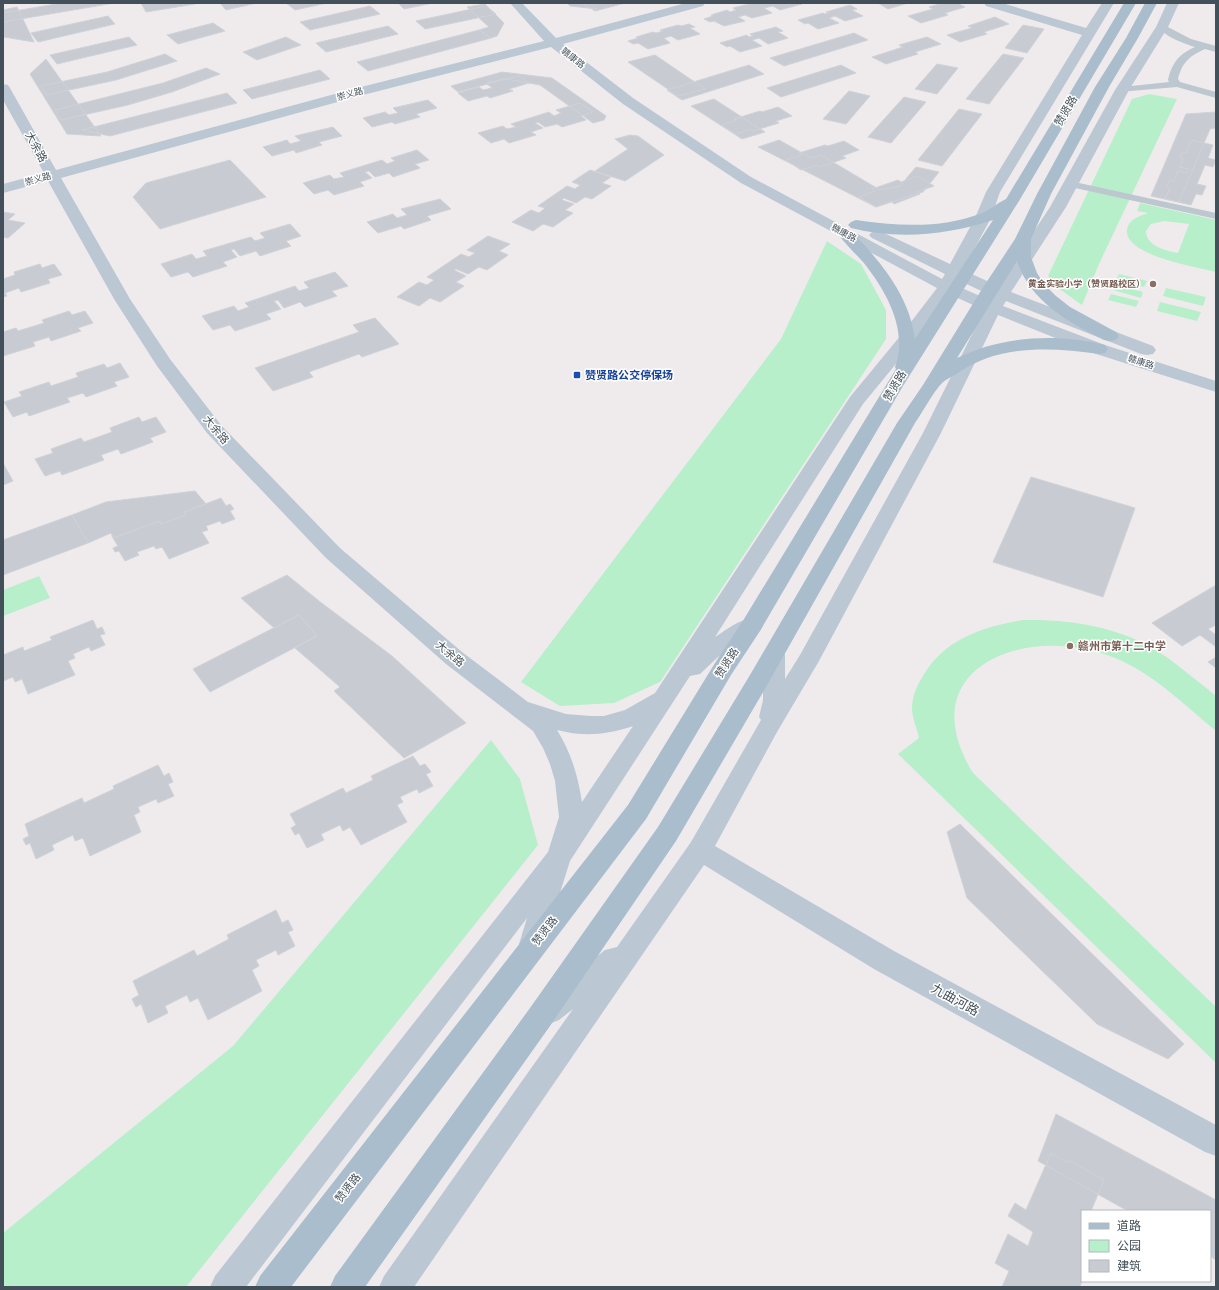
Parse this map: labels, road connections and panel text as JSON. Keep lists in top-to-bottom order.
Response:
{
  "streets": {
    "main road": ["赞贤路"],
    "street": [
      "赣康路",
      "崇义路",
      "大余路",
      "九曲河路"
    ]
  },
  "crossings": [
    ["赣康路", "崇义路"],
    ["赣康路", "赞贤路"],
    ["崇义路", "大余路"]
  ],
  "places": {
    "other": ["黄金实验小学（赞贤路校区）", "赣州市第十二中学"],
    "transit": ["赞贤路公交停保场"]
  },
  "legend": ["道路", "公园", "建筑"]
}
